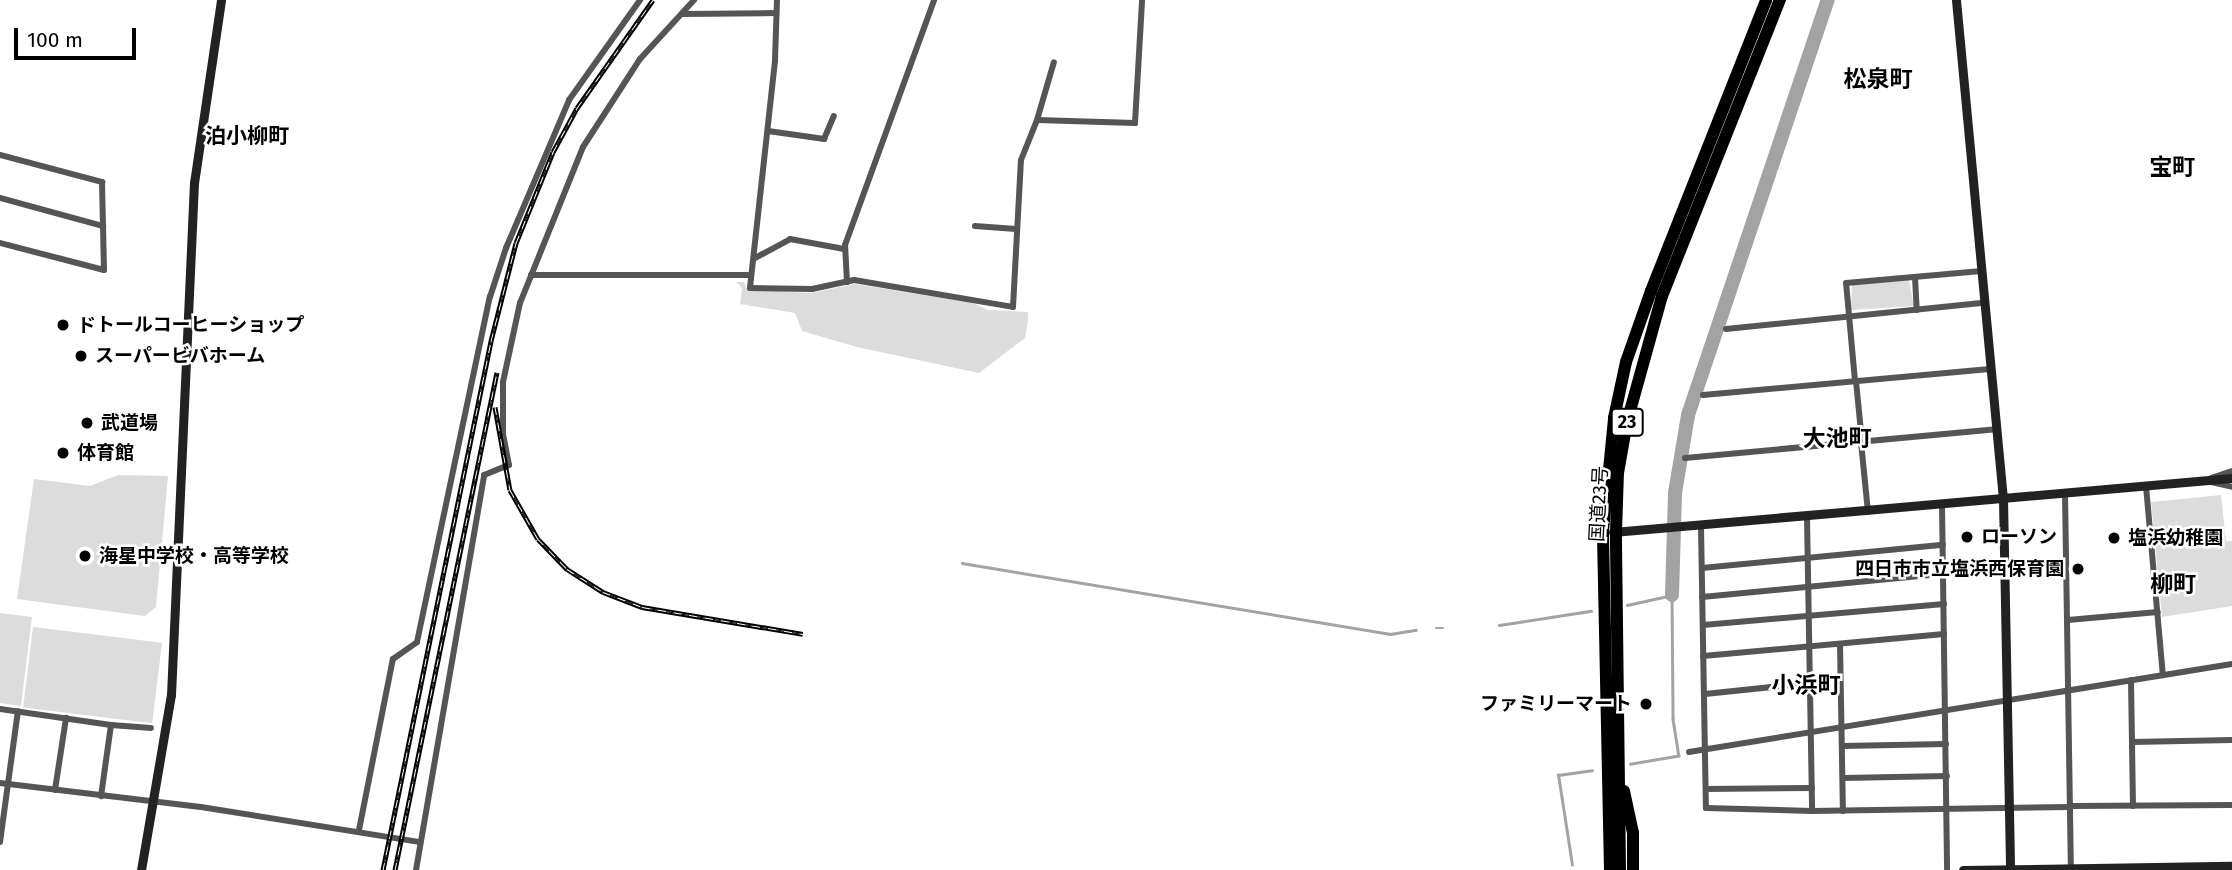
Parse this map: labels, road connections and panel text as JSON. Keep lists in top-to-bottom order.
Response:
{
  "streets": {
    "highway": ["23", "国道23号"]
  },
  "districts": [
    "松泉町",
    "泊小柳町",
    "宝町",
    "大池町",
    "柳町",
    "小浜町"
  ],
  "places": [
    "ドトールコーヒーショップ",
    "スーパービバホーム",
    "武道場",
    "体育館",
    "ローソン",
    "塩浜幼稚園",
    "海星中学校・高等学校",
    "四日市市立塩浜西保育園",
    "ファミリーマート"
  ],
  "scale_bar": "100 m"
}
